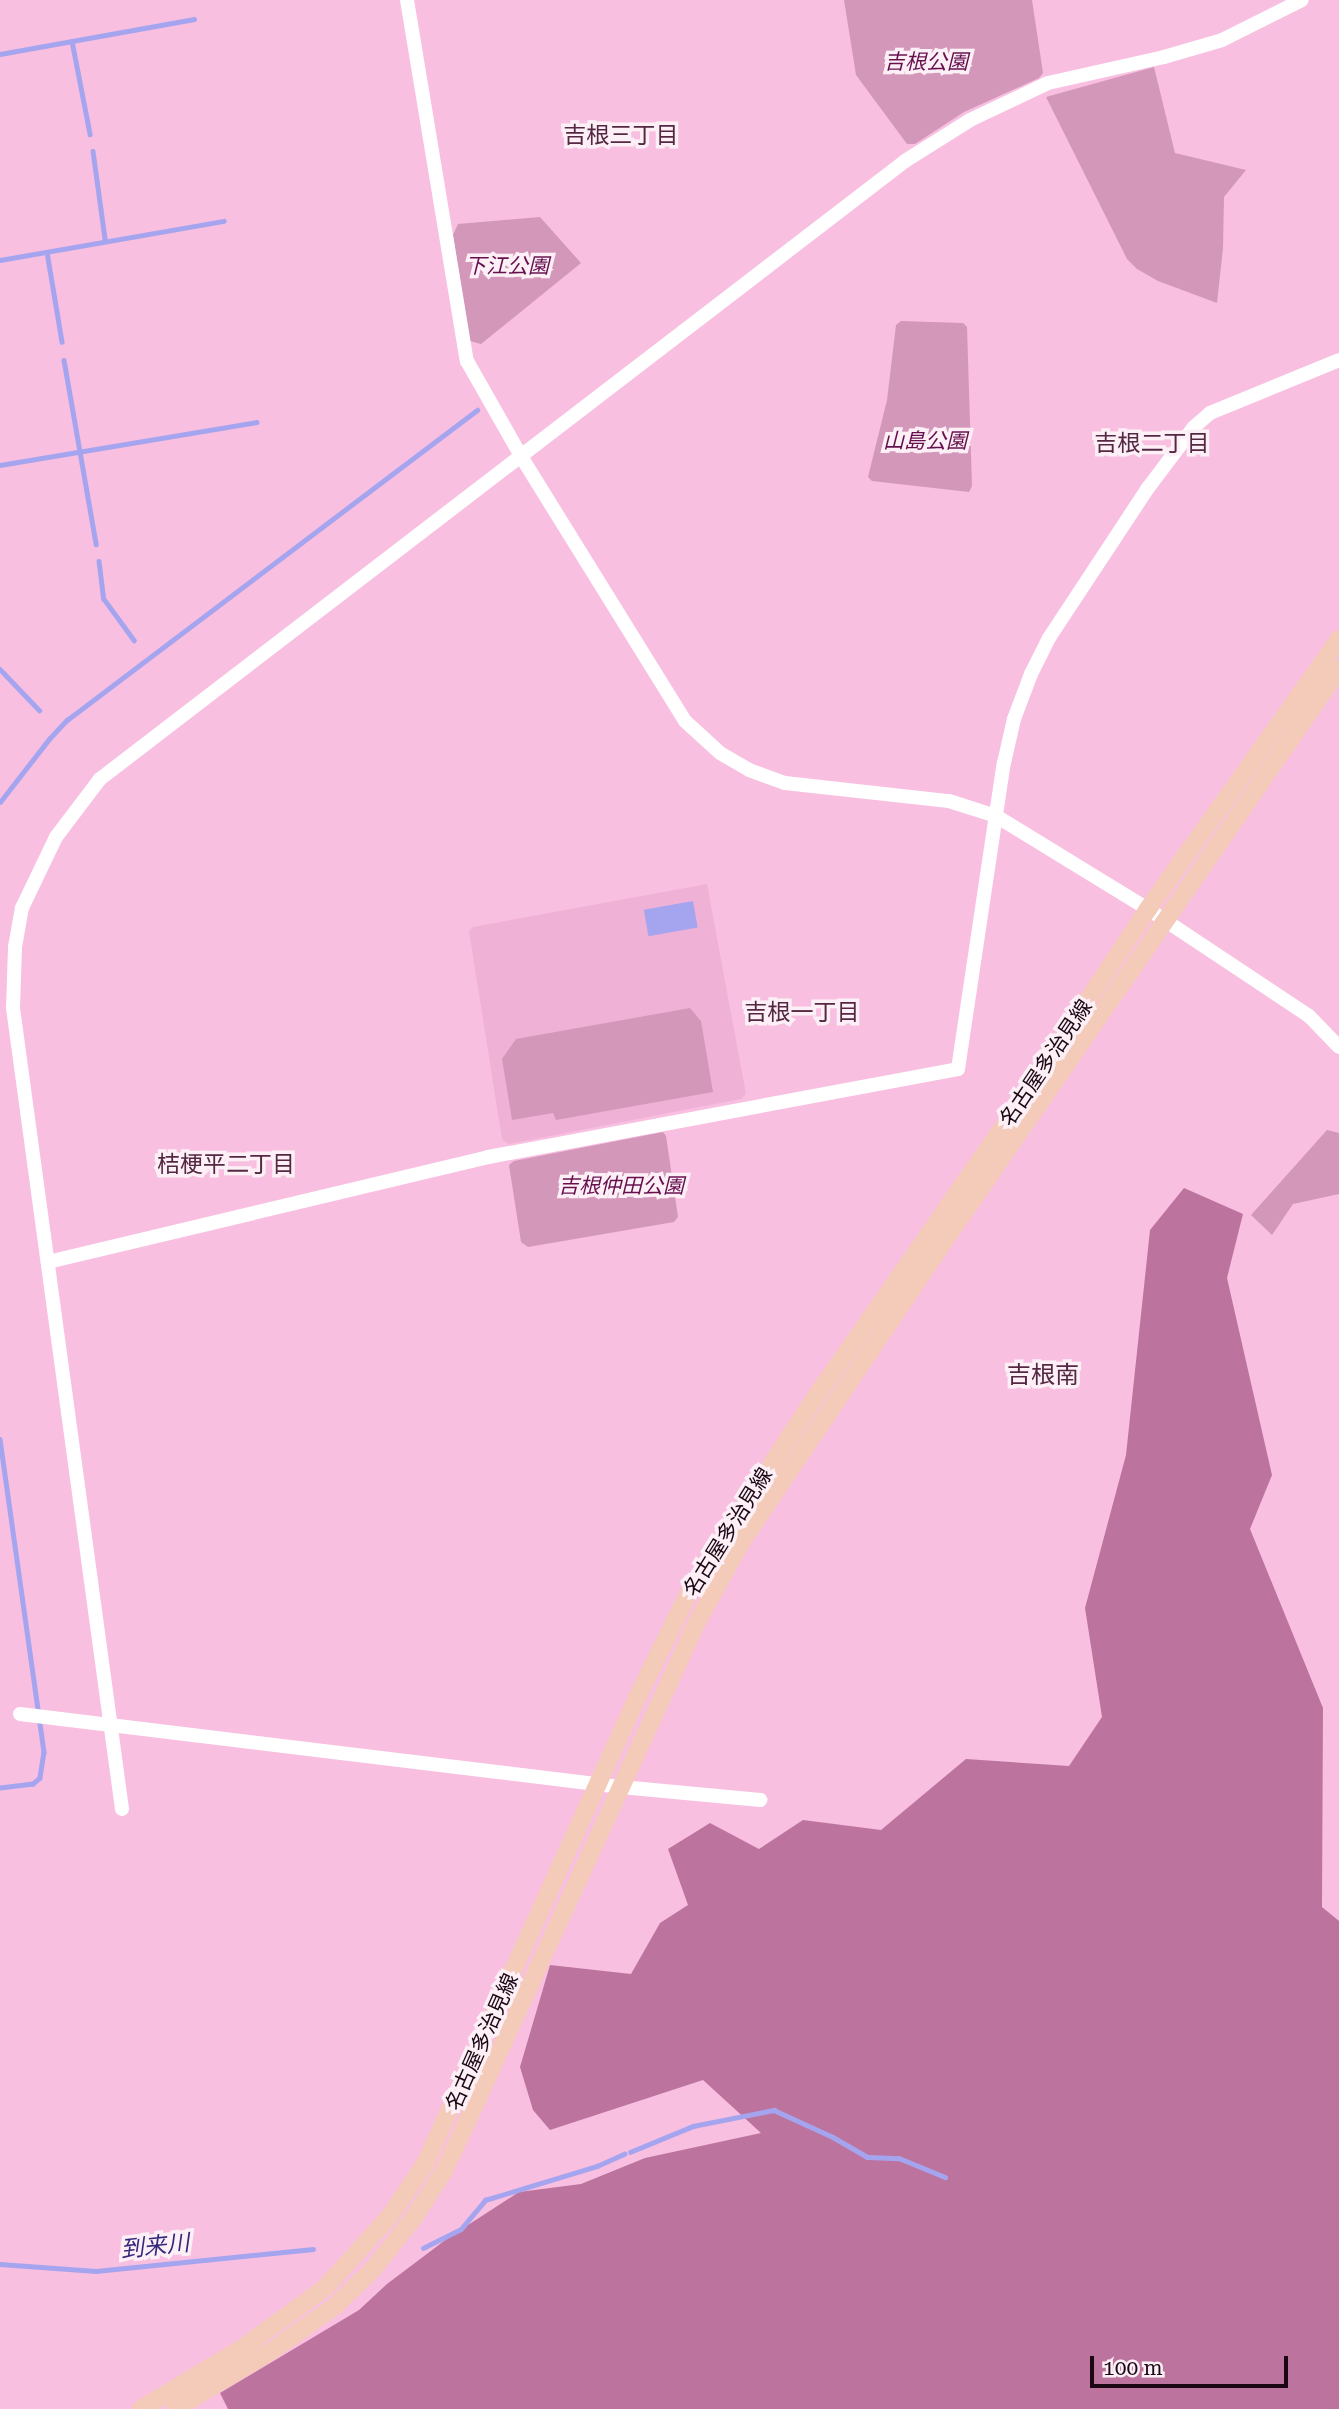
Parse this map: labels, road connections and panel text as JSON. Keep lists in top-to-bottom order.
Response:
{
  "streets": {
    "main road": ["名古屋多治見線"]
  },
  "districts": [
    "吉根三丁目",
    "吉根二丁目",
    "吉根一丁目",
    "桔梗平二丁目",
    "吉根南"
  ],
  "water": ["到来川"],
  "parks": [
    "吉根公園",
    "下江公園",
    "山島公園",
    "吉根仲田公園"
  ],
  "scale_bar": "100 m"
}
